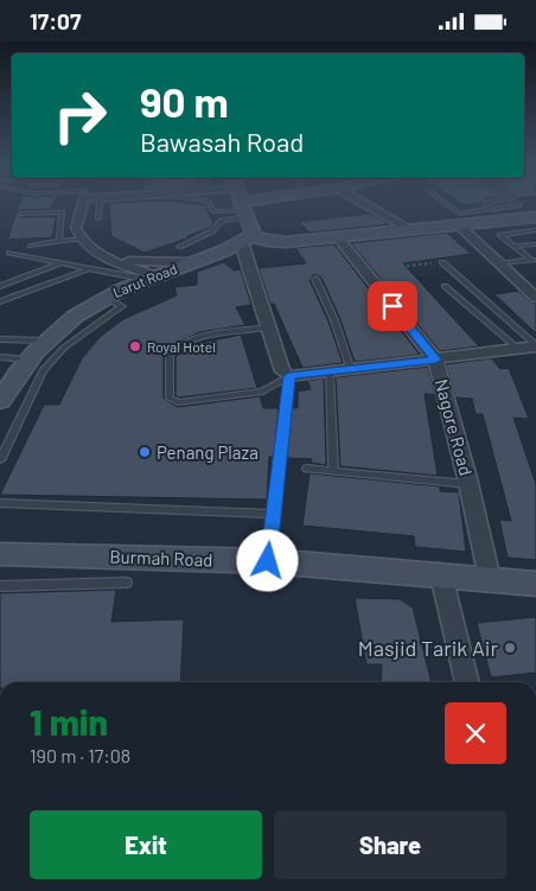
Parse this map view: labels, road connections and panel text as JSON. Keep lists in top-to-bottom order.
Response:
{
  "streets": {
    "main road": ["Larut Road", "Burmah Road"],
    "street": ["Nagore Road"]
  },
  "crossings": [
    ["Nagore Road", "Burmah Road"]
  ],
  "places": ["Royal Hotel", "Penang Plaza", "Masjid Tarik Air"],
  "page": {
    "status": "17:07",
    "turn": ["90 m", "Bawasah Road"],
    "heading": ["1 min", "190 m · 17:08"],
    "buttons": ["Exit", "Share"]
  }
}
